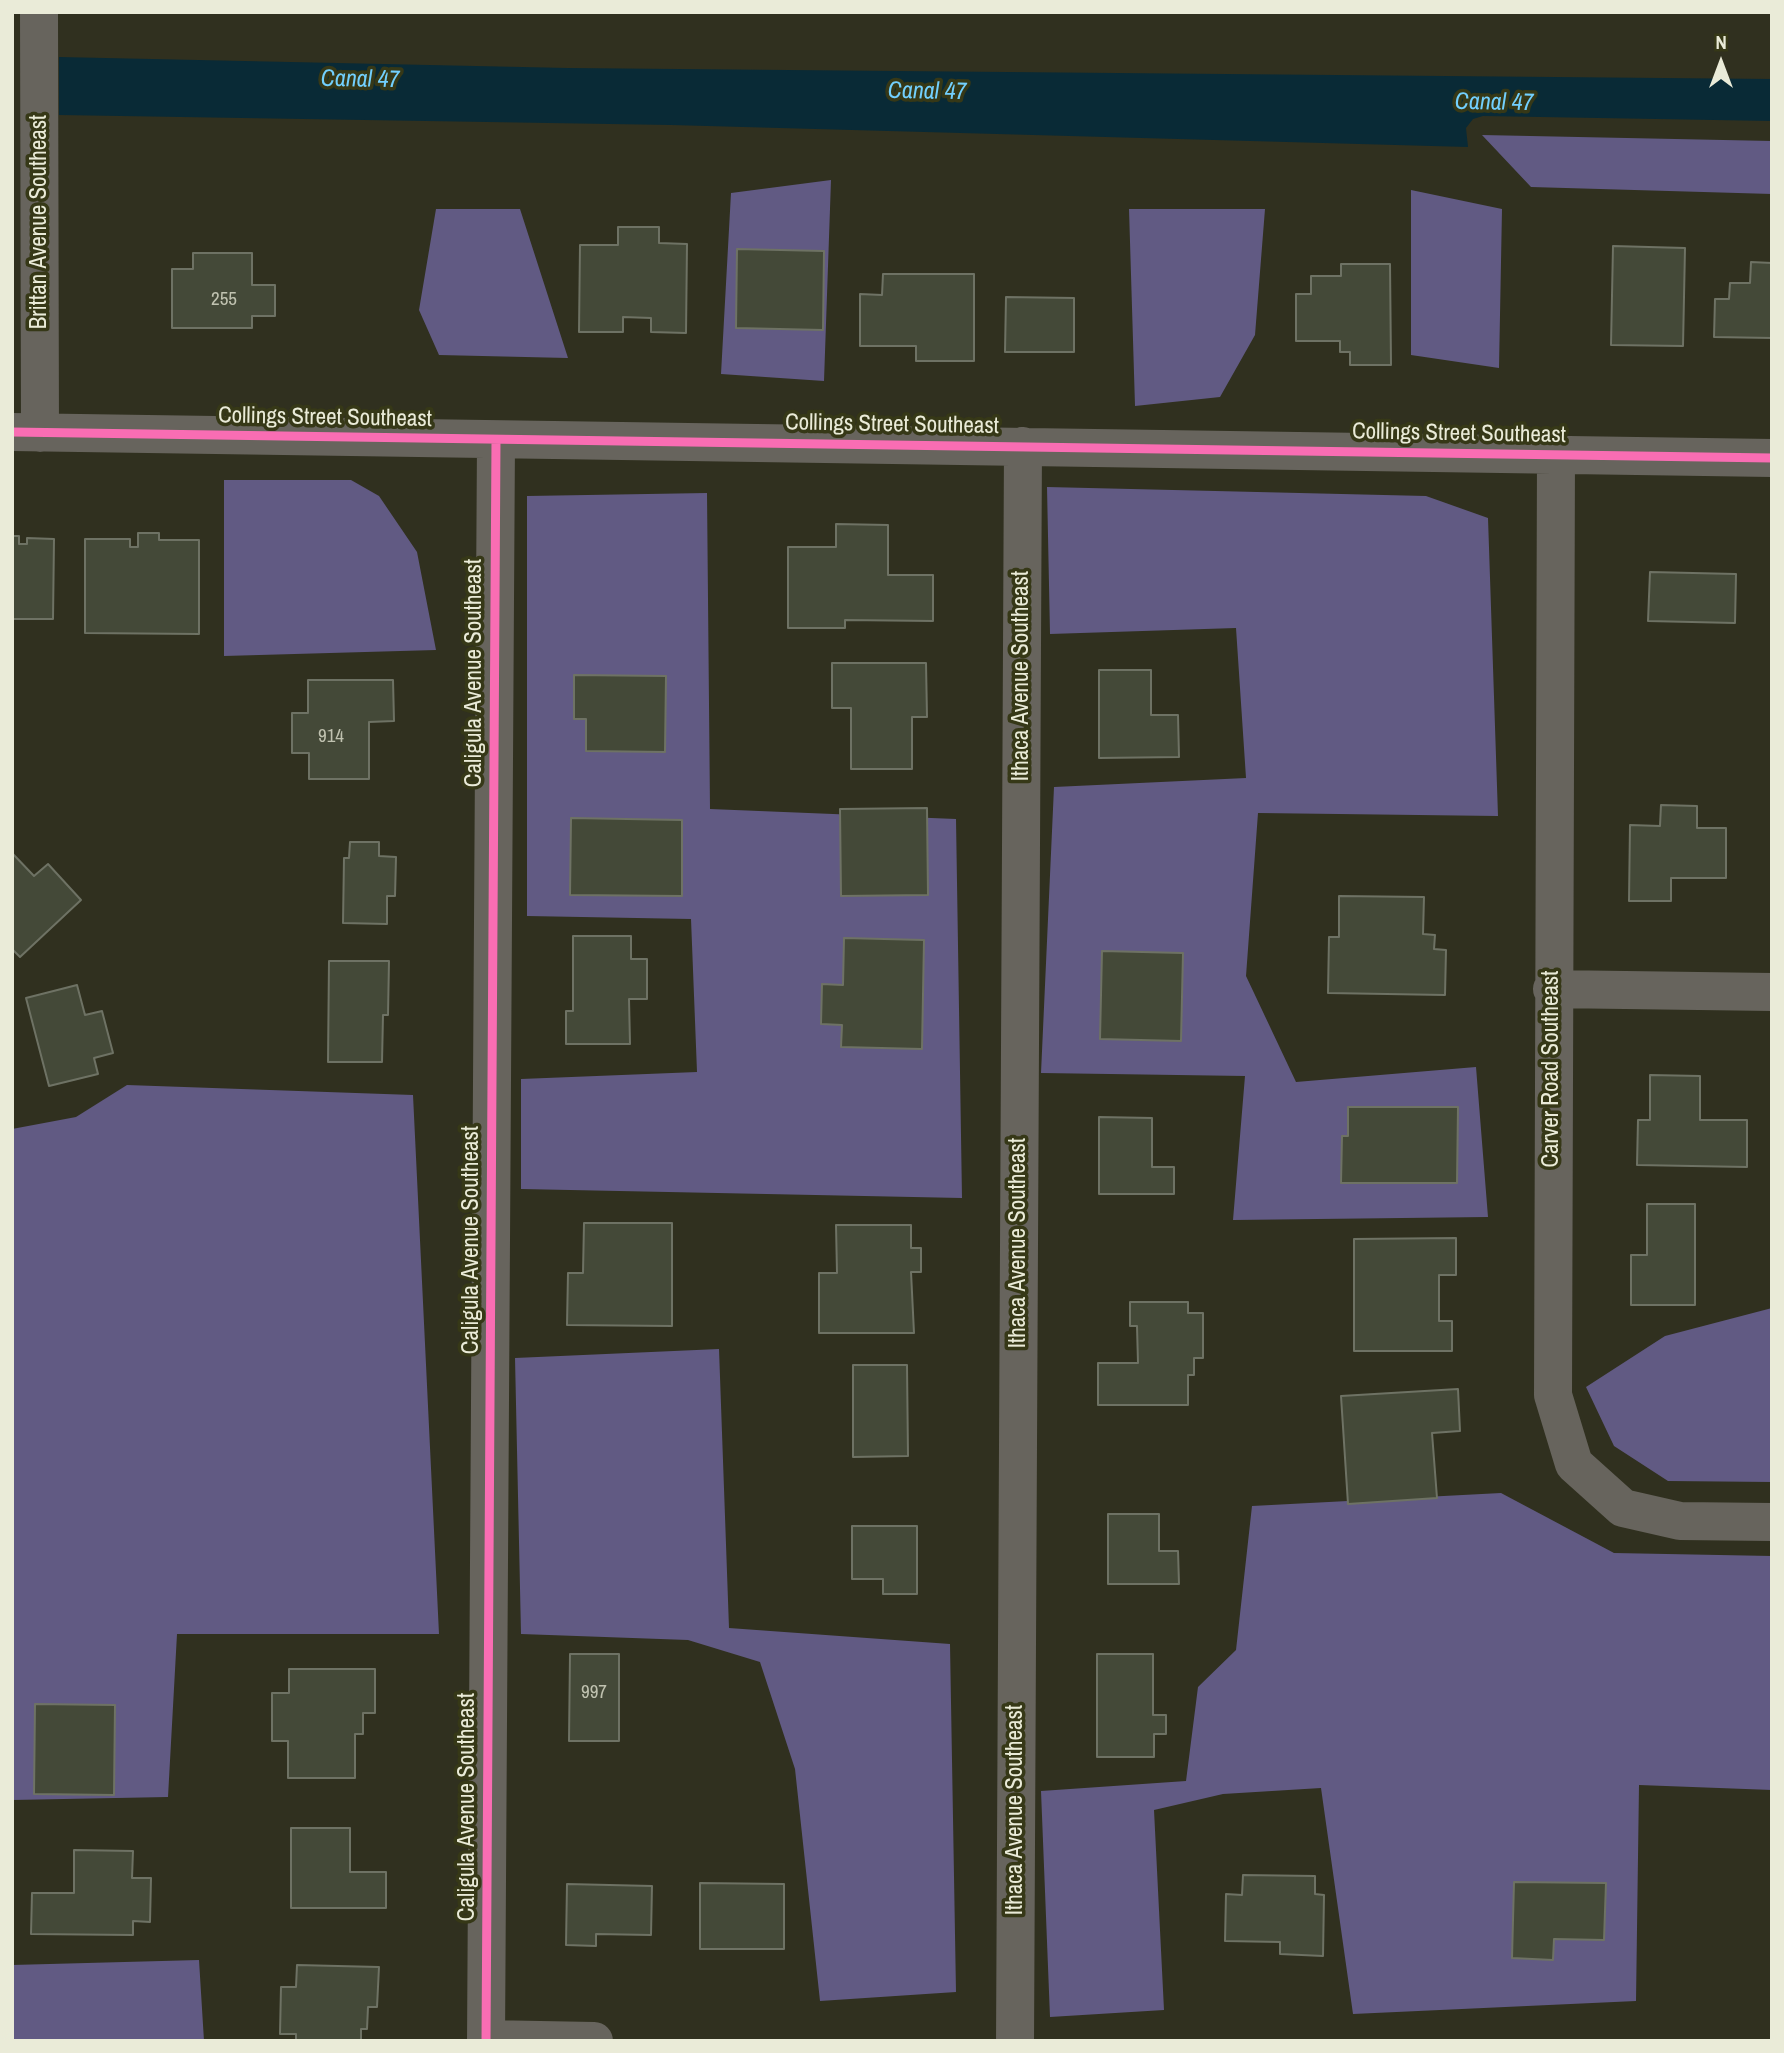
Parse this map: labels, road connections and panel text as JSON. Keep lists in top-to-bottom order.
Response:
{
  "streets": {
    "street": [
      "Brittan Avenue Southeast",
      "Collings Street Southeast",
      "Caligula Avenue Southeast",
      "Ithaca Avenue Southeast",
      "Carver Road Southeast"
    ]
  },
  "crossings": [
    ["Brittan Avenue Southeast", "Collings Street Southeast"],
    ["Collings Street Southeast", "Caligula Avenue Southeast"],
    ["Collings Street Southeast", "Ithaca Avenue Southeast"],
    ["Collings Street Southeast", "Carver Road Southeast"]
  ],
  "water": ["Canal 47"],
  "house_numbers": ["255", "914", "997"],
  "north": "top"
}
